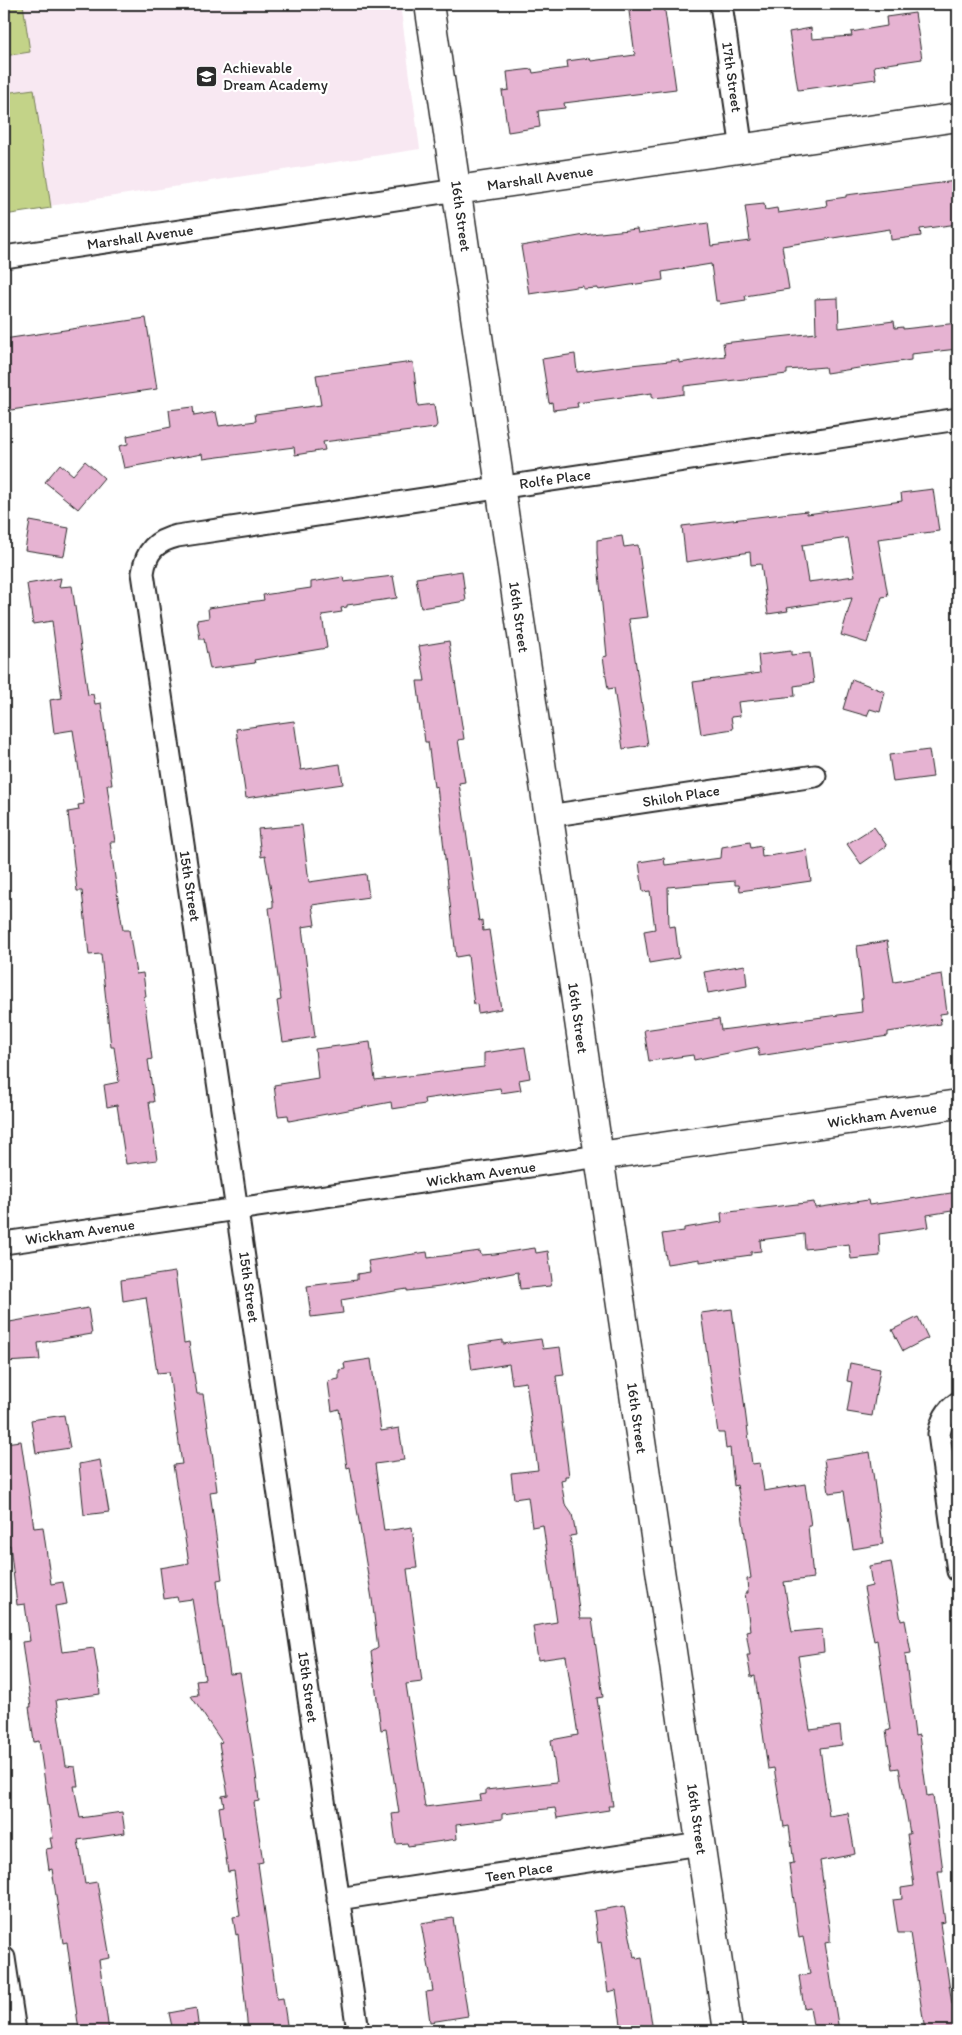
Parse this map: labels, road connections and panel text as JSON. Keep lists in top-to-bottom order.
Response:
{
  "streets": {
    "main road": ["Marshall Avenue", "16th Street", "Wickham Avenue"],
    "street": [
      "17th Street",
      "Rolfe Place",
      "Shiloh Place",
      "15th Street",
      "Teen Place"
    ]
  },
  "crossings": [
    ["17th Street", "Marshall Avenue"],
    ["Marshall Avenue", "16th Street"],
    ["16th Street", "Rolfe Place"],
    ["16th Street", "Shiloh Place"],
    ["16th Street", "Wickham Avenue"],
    ["16th Street", "Teen Place"],
    ["Rolfe Place", "15th Street"],
    ["15th Street", "Wickham Avenue"],
    ["15th Street", "Teen Place"]
  ],
  "places": {
    "school or university": ["Achievable Dream Academy"]
  }
}
